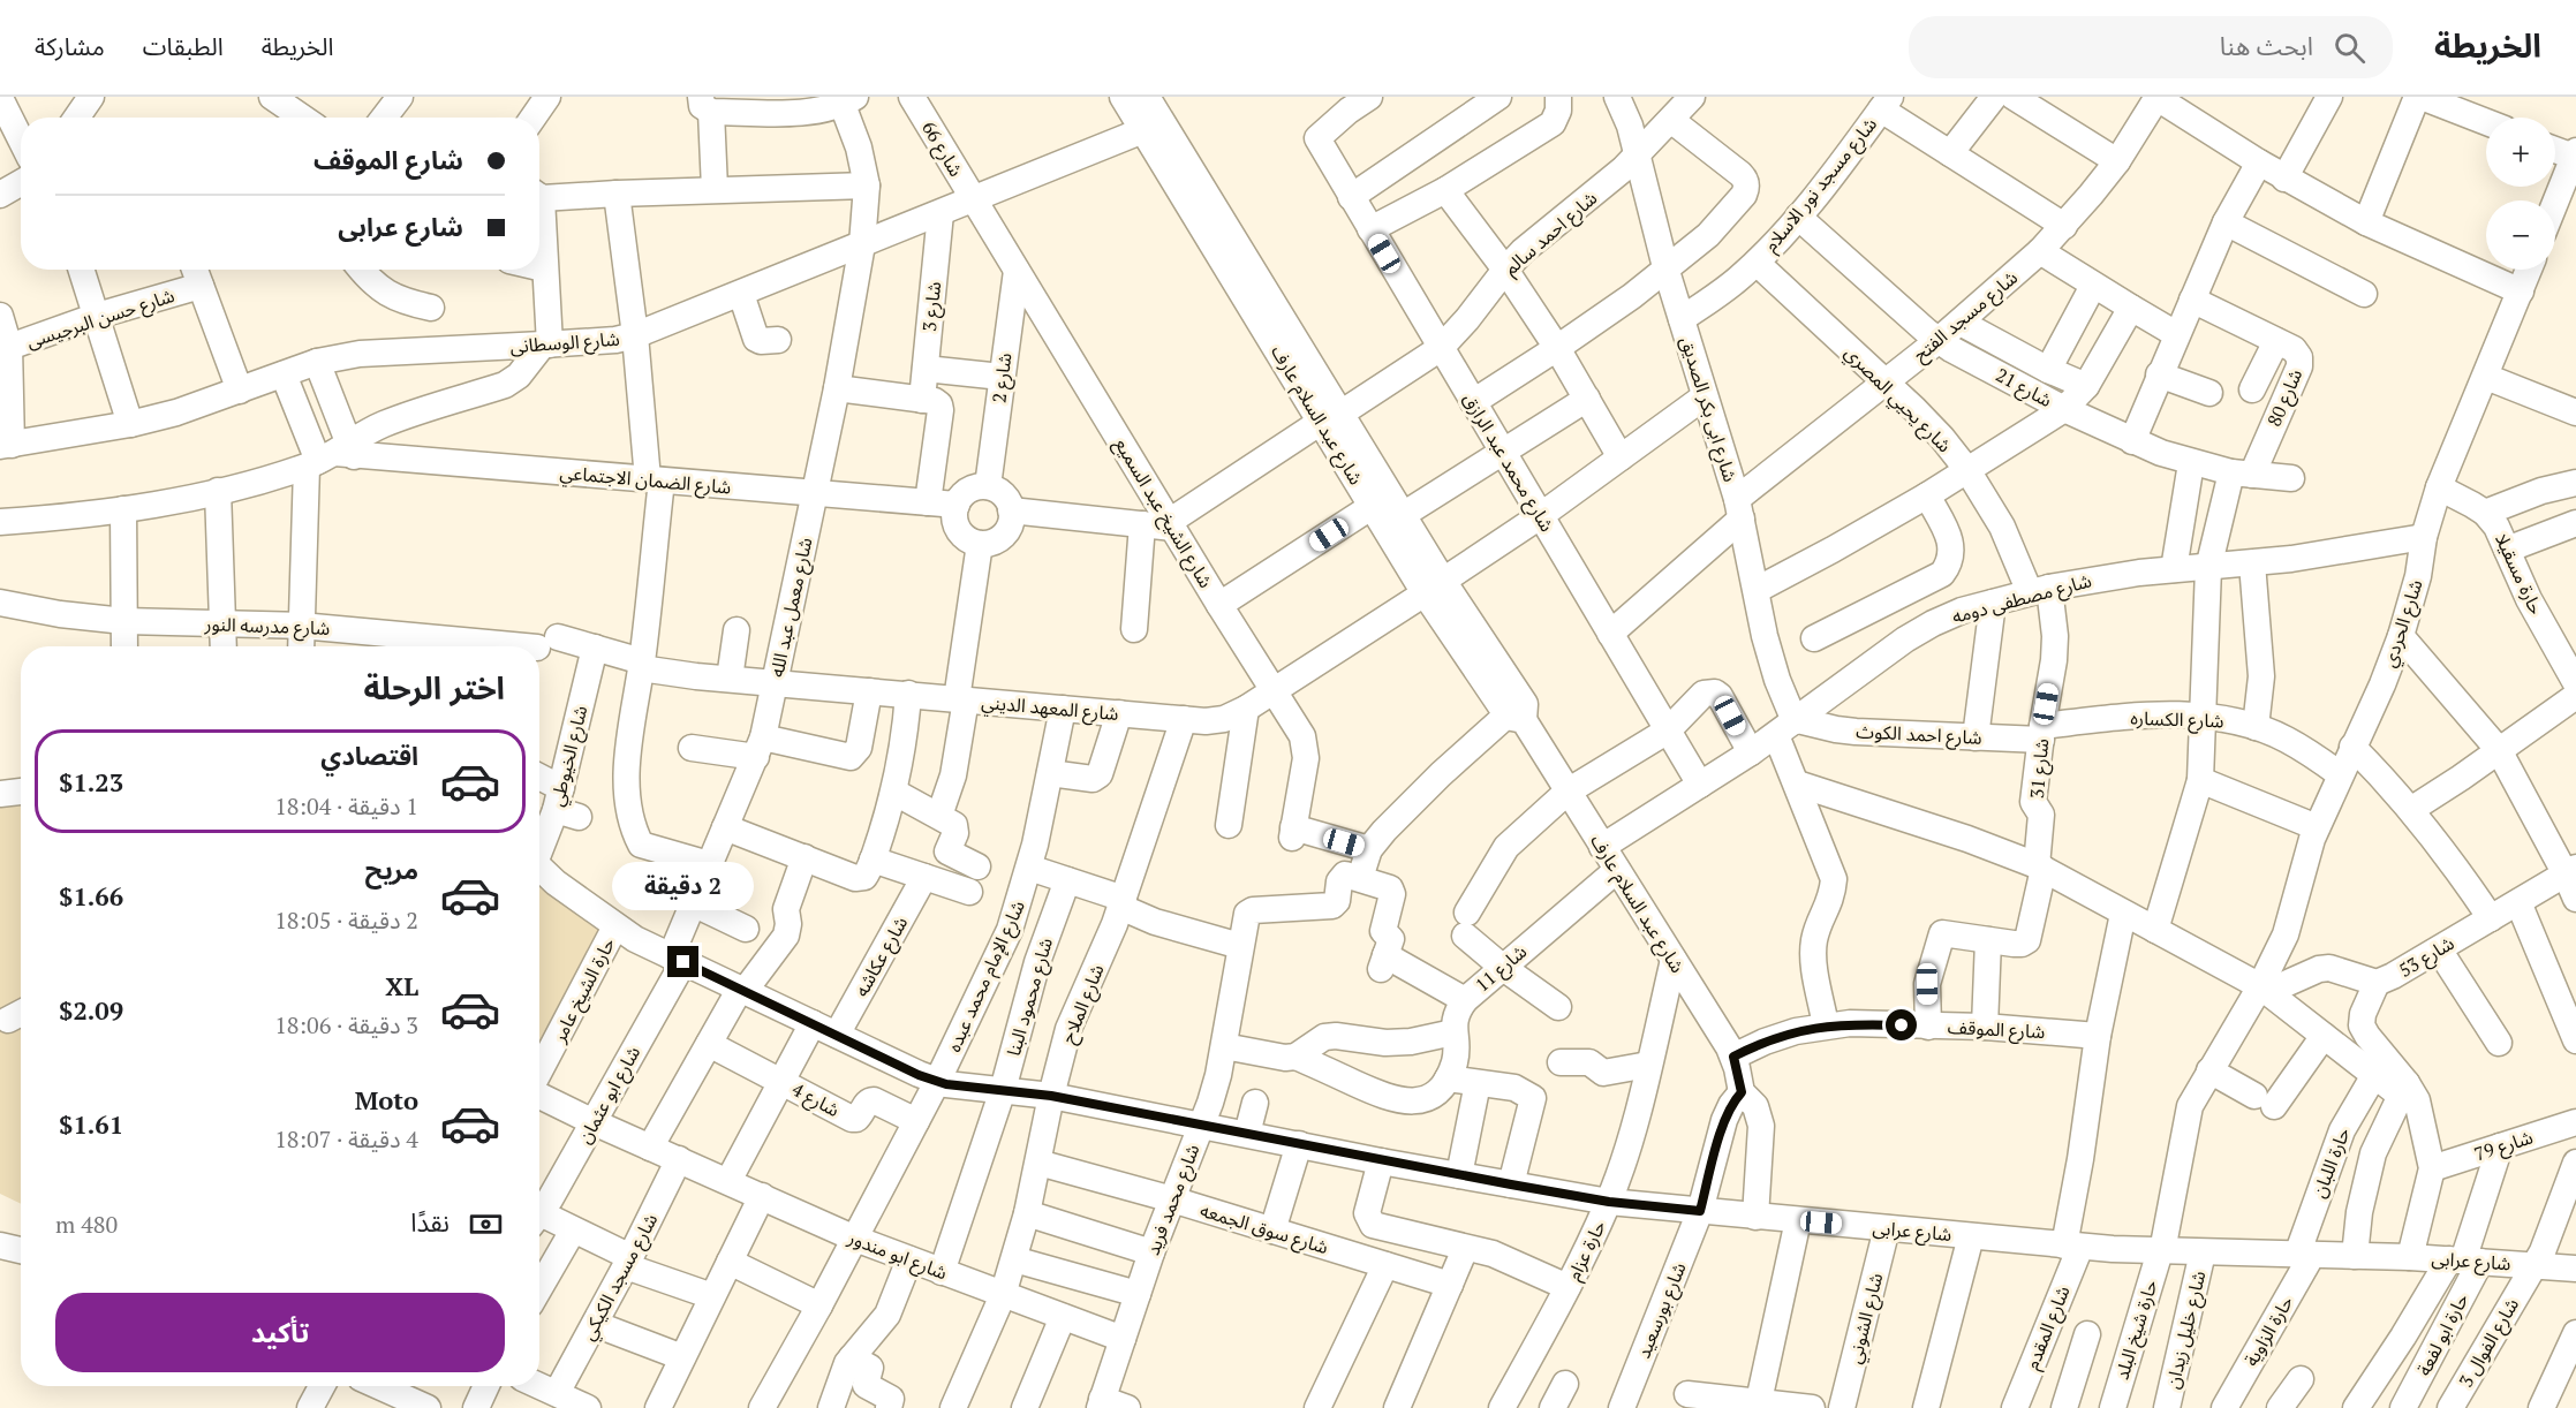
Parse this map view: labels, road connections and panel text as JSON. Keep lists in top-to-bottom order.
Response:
{
  "streets": {
    "street": [
      "شارع 66",
      "شارع مسجد نور الاسلام",
      "شارع احمد سالم",
      "شارع 3",
      "شارع مسجد الفتح",
      "شارع حسن البرجيسى",
      "شارع الوسطانى",
      "شارع 2",
      "شارع 21",
      "شارع 80",
      "شارع يحيي المصري",
      "شارع ابى بكر الصديق",
      "شارع عبد السلام عارف",
      "شارع محمد عبد الرازق",
      "شارع الضمان الاجتماعي",
      "شارع الشيخ عبد السميع",
      "حارة مسقيلا",
      "شارع مصطفى دومه",
      "شارع معمل عبد الله",
      "شارع الحردي",
      "شارع مدرسه النور",
      "شارع المعهد الديني",
      "شارع الكساره",
      "شارع احمد الكوث",
      "شارع الخيوطي",
      "شارع 31",
      "شارع عكاشه",
      "شارع 53",
      "شارع 11",
      "شارع الإمام محمد عبده",
      "حارة الشيخ عامر",
      "شارع محمود البنا",
      "شارع الملاح",
      "شارع الموقف",
      "شارع ابو عثمان",
      "شارع 4",
      "شارع 79",
      "حارة اللبان",
      "شارع محمد فريد",
      "شارع سوق الجمعه",
      "شارع عرابى",
      "حارة عزام",
      "شارع ابو مندور",
      "شارع مسجد الكيكي",
      "شارع بورسعيد",
      "شارع الشوني",
      "شارع المقدم",
      "حارة شيخ البلد",
      "شارع خليل زيدان",
      "حارة الزاوية",
      "حارة ابو لفعة",
      "شارع الفوال 3"
    ]
  },
  "crossings": [
    ["شارع 66", "شارع الوسطانى"],
    ["شارع 66", "شارع الشيخ عبد السميع"],
    ["شارع مسجد نور الاسلام", "شارع 21"],
    ["شارع مسجد نور الاسلام", "شارع يحيي المصري"],
    ["شارع مسجد نور الاسلام", "شارع ابى بكر الصديق"],
    ["شارع احمد سالم", "شارع ابى بكر الصديق"],
    ["شارع احمد سالم", "شارع عبد السلام عارف"],
    ["شارع احمد سالم", "شارع محمد عبد الرازق"],
    ["شارع احمد سالم", "شارع الشيخ عبد السميع"],
    ["شارع 3", "شارع الوسطانى"],
    ["شارع مسجد الفتح", "شارع 21"],
    ["شارع مسجد الفتح", "شارع يحيي المصري"],
    ["شارع مسجد الفتح", "شارع ابى بكر الصديق"],
    ["شارع مسجد الفتح", "شارع محمد عبد الرازق"],
    ["شارع الوسطانى", "شارع عبد السلام عارف"],
    ["شارع الوسطانى", "شارع الشيخ عبد السميع"],
    ["شارع الوسطانى", "شارع معمل عبد الله"],
    ["شارع 2", "شارع الضمان الاجتماعي"],
    ["شارع 2", "شارع الشيخ عبد السميع"],
    ["شارع 21", "شارع 80"],
    ["شارع يحيي المصري", "شارع مصطفى دومه"],
    ["شارع يحيي المصري", "شارع 31"],
    ["شارع ابى بكر الصديق", "شارع مصطفى دومه"],
    ["شارع ابى بكر الصديق", "شارع المعهد الديني"],
    ["شارع ابى بكر الصديق", "شارع احمد الكوث"],
    ["شارع ابى بكر الصديق", "شارع الموقف"],
    ["شارع عبد السلام عارف", "شارع مصطفى دومه"],
    ["شارع عبد السلام عارف", "شارع المعهد الديني"],
    ["شارع عبد السلام عارف", "شارع 11"],
    ["شارع عبد السلام عارف", "شارع الموقف"],
    ["شارع عبد السلام عارف", "شارع عرابى"],
    ["شارع عبد السلام عارف", "حارة عزام"],
    ["شارع محمد عبد الرازق", "شارع مصطفى دومه"],
    ["شارع محمد عبد الرازق", "شارع المعهد الديني"],
    ["شارع الضمان الاجتماعي", "شارع معمل عبد الله"],
    ["شارع الشيخ عبد السميع", "شارع المعهد الديني"],
    ["حارة مسقيلا", "شارع الحردي"],
    ["شارع مصطفى دومه", "شارع الحردي"],
    ["شارع مصطفى دومه", "شارع احمد الكوث"],
    ["شارع مصطفى دومه", "شارع 31"],
    ["شارع معمل عبد الله", "شارع المعهد الديني"],
    ["شارع معمل عبد الله", "شارع ابو عثمان"],
    ["شارع معمل عبد الله", "شارع عرابى"],
    ["شارع الحردي", "شارع الكساره"],
    ["شارع الحردي", "شارع 53"],
    ["شارع الحردي", "حارة شيخ البلد"],
    ["شارع مدرسه النور", "شارع المعهد الديني"],
    ["شارع مدرسه النور", "شارع الخيوطي"],
    ["شارع المعهد الديني", "شارع الخيوطي"],
    ["شارع المعهد الديني", "شارع الإمام محمد عبده"],
    ["شارع المعهد الديني", "شارع الملاح"],
    ["شارع الكساره", "شارع احمد الكوث"],
    ["شارع الكساره", "شارع 31"],
    ["شارع احمد الكوث", "شارع 31"],
    ["شارع عكاشه", "شارع عرابى"],
    ["شارع الإمام محمد عبده", "شارع 4"],
    ["شارع الإمام محمد عبده", "شارع عرابى"],
    ["شارع الإمام محمد عبده", "شارع ابو مندور"],
    ["حارة الشيخ عامر", "شارع عرابى"],
    ["شارع محمود البنا", "شارع عرابى"],
    ["شارع محمود البنا", "شارع ابو مندور"],
    ["شارع الملاح", "شارع سوق الجمعه"],
    ["شارع الملاح", "شارع عرابى"],
    ["شارع الملاح", "شارع ابو مندور"],
    ["شارع الموقف", "شارع المقدم"],
    ["شارع ابو عثمان", "شارع عرابى"],
    ["شارع ابو عثمان", "شارع ابو مندور"],
    ["حارة اللبان", "شارع عرابى"],
    ["حارة اللبان", "حارة الزاوية"],
    ["شارع محمد فريد", "شارع سوق الجمعه"],
    ["شارع محمد فريد", "شارع عرابى"],
    ["شارع محمد فريد", "شارع ابو مندور"],
    ["شارع عرابى", "حارة عزام"],
    ["شارع عرابى", "شارع بورسعيد"],
    ["شارع عرابى", "شارع الشوني"],
    ["شارع عرابى", "شارع المقدم"],
    ["شارع عرابى", "حارة شيخ البلد"],
    ["شارع عرابى", "شارع خليل زيدان"],
    ["شارع عرابى", "حارة الزاوية"],
    ["شارع عرابى", "حارة ابو لفعة"],
    ["شارع عرابى", "شارع الفوال 3"],
    ["شارع ابو مندور", "شارع مسجد الكيكي"]
  ],
  "page": {
    "header": "الخريطة",
    "search": "ابحث هنا",
    "nav": ["الخريطة", "الطبقات", "مشاركة"],
    "map_buttons": ["+", "−"],
    "banner": ["شارع الموقف", "شارع عرابى"],
    "heading": "اختر الرحلة",
    "list": [
      {
        "name": "اقتصادي",
        "note": "1 دقيقة · 18:04",
        "value": "$1.23"
      },
      {
        "name": "مريح",
        "note": "2 دقيقة · 18:05",
        "value": "$1.66"
      },
      {
        "name": "XL",
        "note": "3 دقيقة · 18:06",
        "value": "$2.09"
      },
      {
        "name": "Moto",
        "note": "4 دقيقة · 18:07",
        "value": "$1.61"
      }
    ],
    "bubble": "2 دقيقة",
    "pay": ["نقدًا", "480 m"],
    "buttons": "تأكيد"
  }
}
